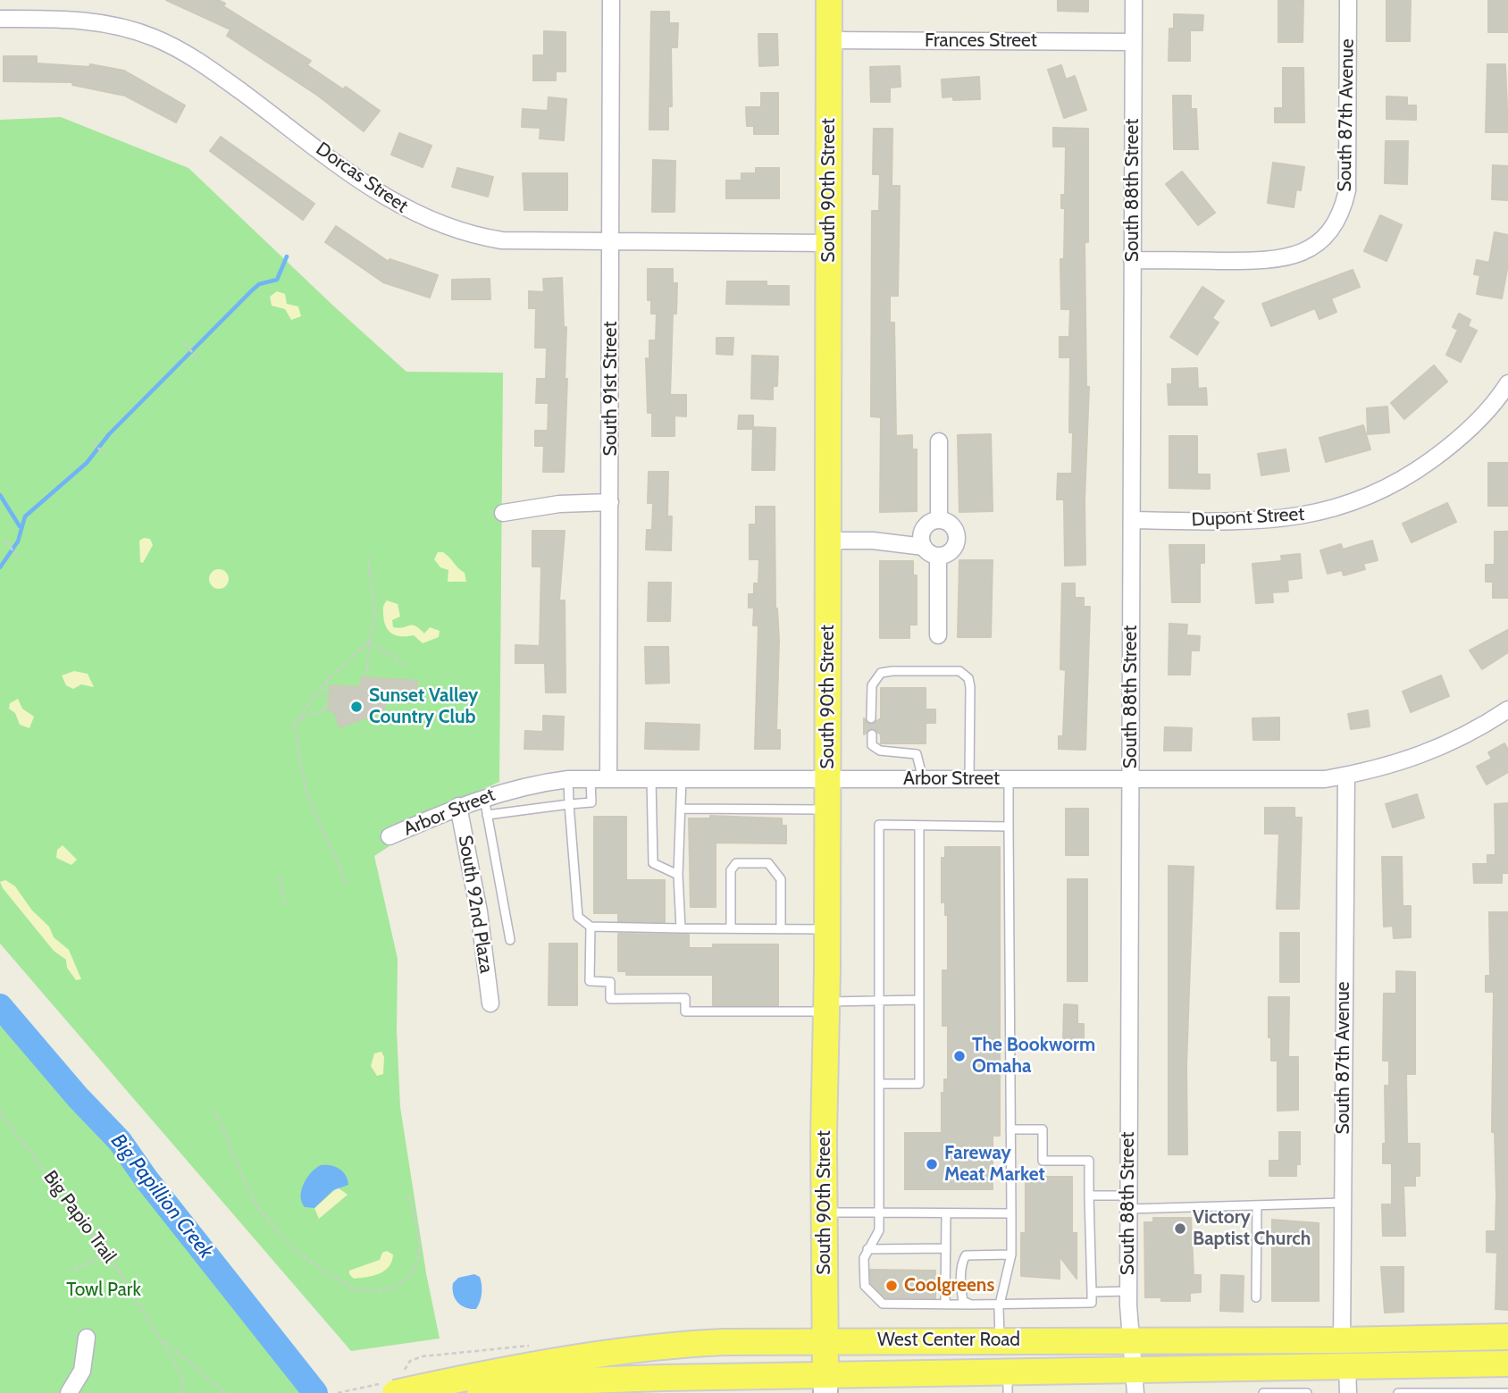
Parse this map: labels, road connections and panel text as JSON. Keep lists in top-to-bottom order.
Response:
{
  "streets": {
    "main road": ["South 90th Street", "West Center Road"],
    "street": [
      "Frances Street",
      "South 87th Avenue",
      "Dorcas Street",
      "South 88th Street",
      "South 91st Street",
      "Dupont Street",
      "Arbor Street",
      "South 92nd Plaza"
    ],
    "path": ["Big Papio Trail"]
  },
  "crossings": [
    ["Frances Street", "South 90th Street"],
    ["Frances Street", "South 88th Street"],
    ["South 87th Avenue", "South 88th Street"],
    ["South 87th Avenue", "Arbor Street"],
    ["South 87th Avenue", "West Center Road"],
    ["Dorcas Street", "South 90th Street"],
    ["Dorcas Street", "South 91st Street"],
    ["South 90th Street", "Arbor Street"],
    ["South 90th Street", "West Center Road"],
    ["South 88th Street", "Dupont Street"],
    ["South 88th Street", "Arbor Street"],
    ["South 88th Street", "West Center Road"],
    ["South 91st Street", "Arbor Street"],
    ["Arbor Street", "South 92nd Plaza"]
  ],
  "water": ["Big Papillion Creek"],
  "parks": ["Towl Park"],
  "places": [
    "Sunset Valley Country Club",
    "The Bookworm Omaha",
    "Fareway Meat Market",
    "Victory Baptist Church",
    "Coolgreens"
  ]
}
